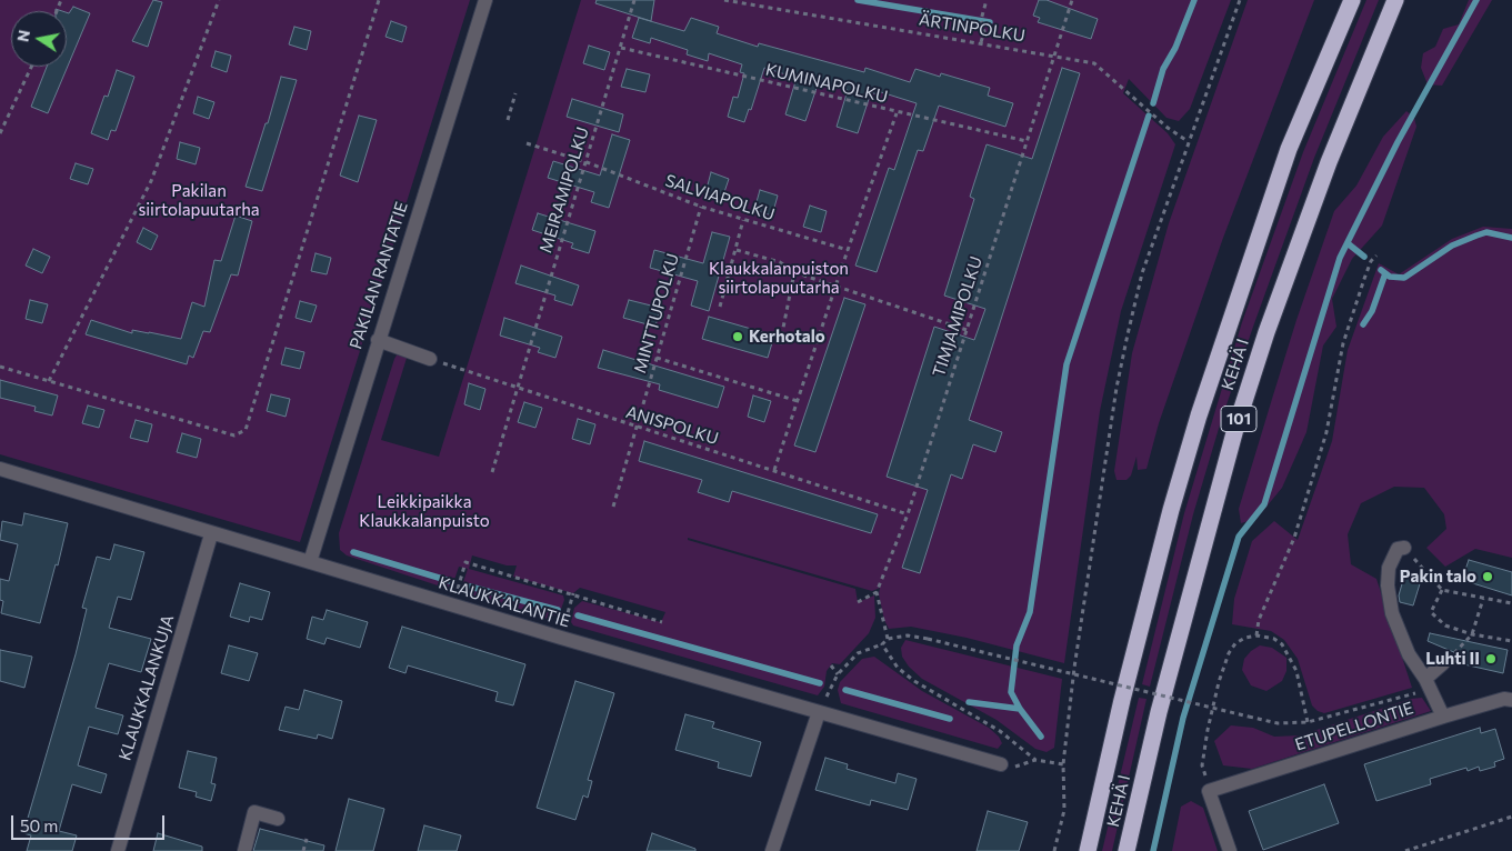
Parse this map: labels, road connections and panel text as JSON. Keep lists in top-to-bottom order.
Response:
{
  "streets": {
    "highway": ["KEHÄ I", "101"],
    "street": [
      "PAKILAN RANTATIE",
      "KLAUKKALANTIE",
      "KLAUKKALANKUJA",
      "ETUPELLONTIE"
    ],
    "path": [
      "ÄRTINPOLKU",
      "KUMINAPOLKU",
      "MEIRAMIPOLKU",
      "SALVIAPOLKU",
      "MINTTUPOLKU",
      "TIMJAMIPOLKU",
      "ANISPOLKU"
    ]
  },
  "crossings": [
    ["ÄRTINPOLKU", "TIMJAMIPOLKU"],
    ["KUMINAPOLKU", "MEIRAMIPOLKU"],
    ["KUMINAPOLKU", "TIMJAMIPOLKU"],
    ["MEIRAMIPOLKU", "SALVIAPOLKU"],
    ["MEIRAMIPOLKU", "ANISPOLKU"],
    ["SALVIAPOLKU", "MINTTUPOLKU"],
    ["PAKILAN RANTATIE", "KLAUKKALANTIE"],
    ["MINTTUPOLKU", "ANISPOLKU"],
    ["TIMJAMIPOLKU", "ANISPOLKU"],
    ["KLAUKKALANTIE", "KLAUKKALANKUJA"]
  ],
  "parks": ["Pakilan siirtolapuutarha", "Klaukkalanpuiston siirtolapuutarha", "Leikkipaikka Klaukkalanpuisto"],
  "places": ["Kerhotalo", "Pakin talo", "Luhti II"],
  "scale_bar": "50 m",
  "north": "left"
}
